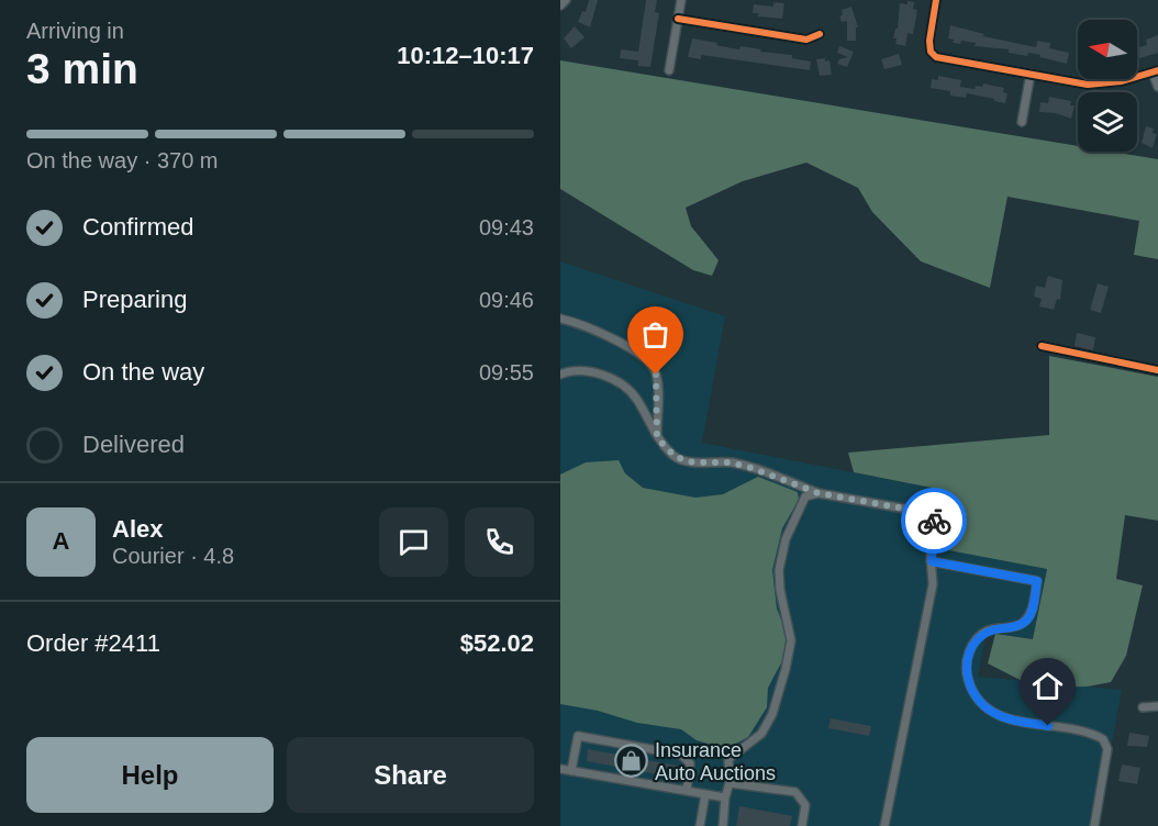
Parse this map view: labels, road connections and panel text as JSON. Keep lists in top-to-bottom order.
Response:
{
  "places": {
    "shop": ["Insurance Auto Auctions"]
  },
  "north": "left",
  "page": {
    "heading": ["3 min", "Arriving in", "10:12–10:17"],
    "panel": [
      "Alex",
      "Courier · 4.8",
      "Order #2411",
      "$52.02"
    ],
    "bar": "On the way · 370 m",
    "list": [
      ["Confirmed", "09:43"],
      ["Preparing", "09:46"],
      ["On the way", "09:55"],
      "Delivered"
    ],
    "round": "A",
    "buttons": ["Help", "Share"]
  }
}
